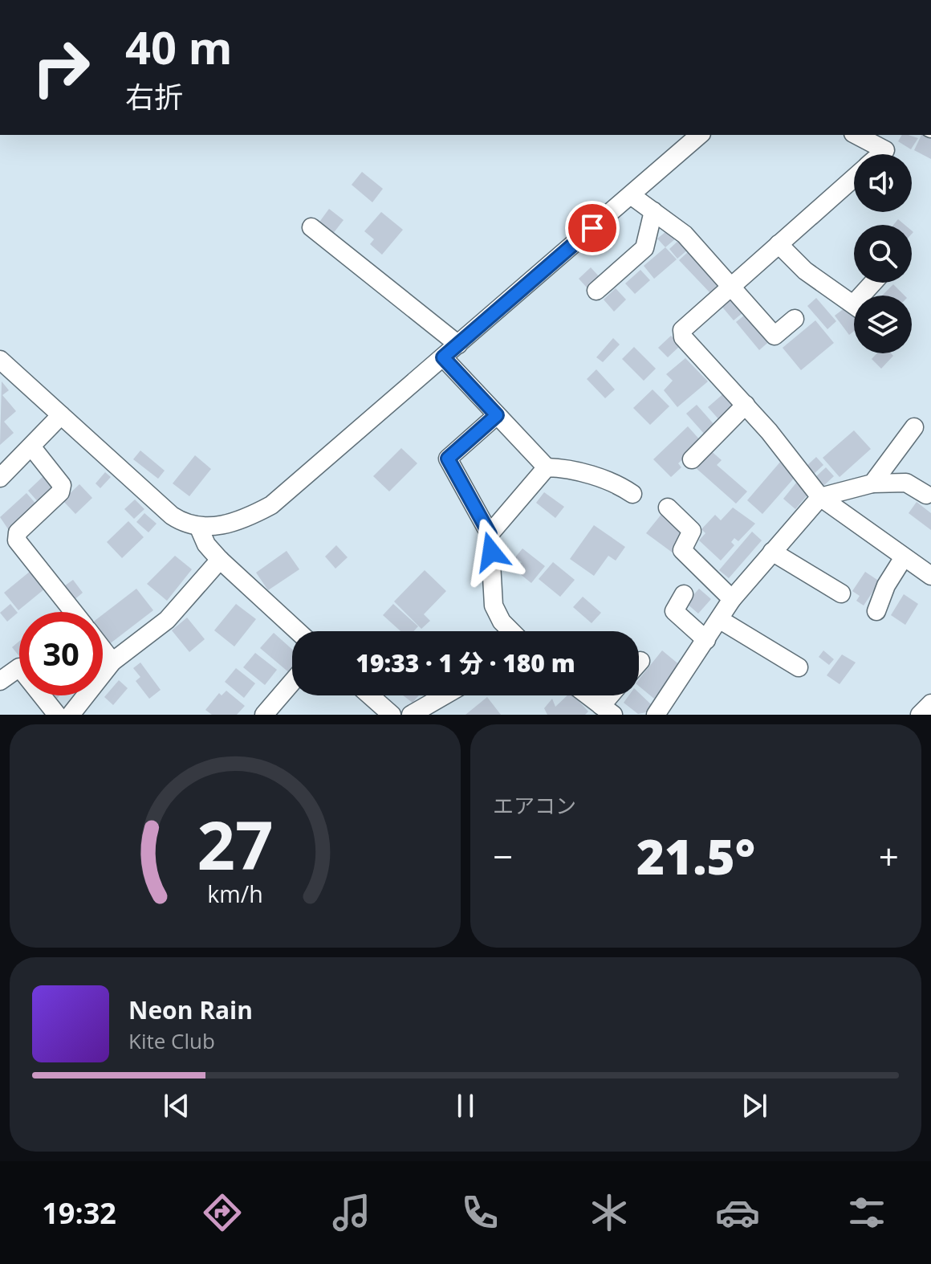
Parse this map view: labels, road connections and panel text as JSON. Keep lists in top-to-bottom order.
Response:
{
  "page": {
    "turn": ["40 m", "右折"],
    "limit": "30",
    "trip": "19:33 · 1 分 · 180 m",
    "tile": "エアコン",
    "heat": ["−", "21.5°", "+"],
    "song": ["Neon Rain", "Kite Club"],
    "tabs": "19:32",
    "gauge": ["27", "km/h"]
  }
}
